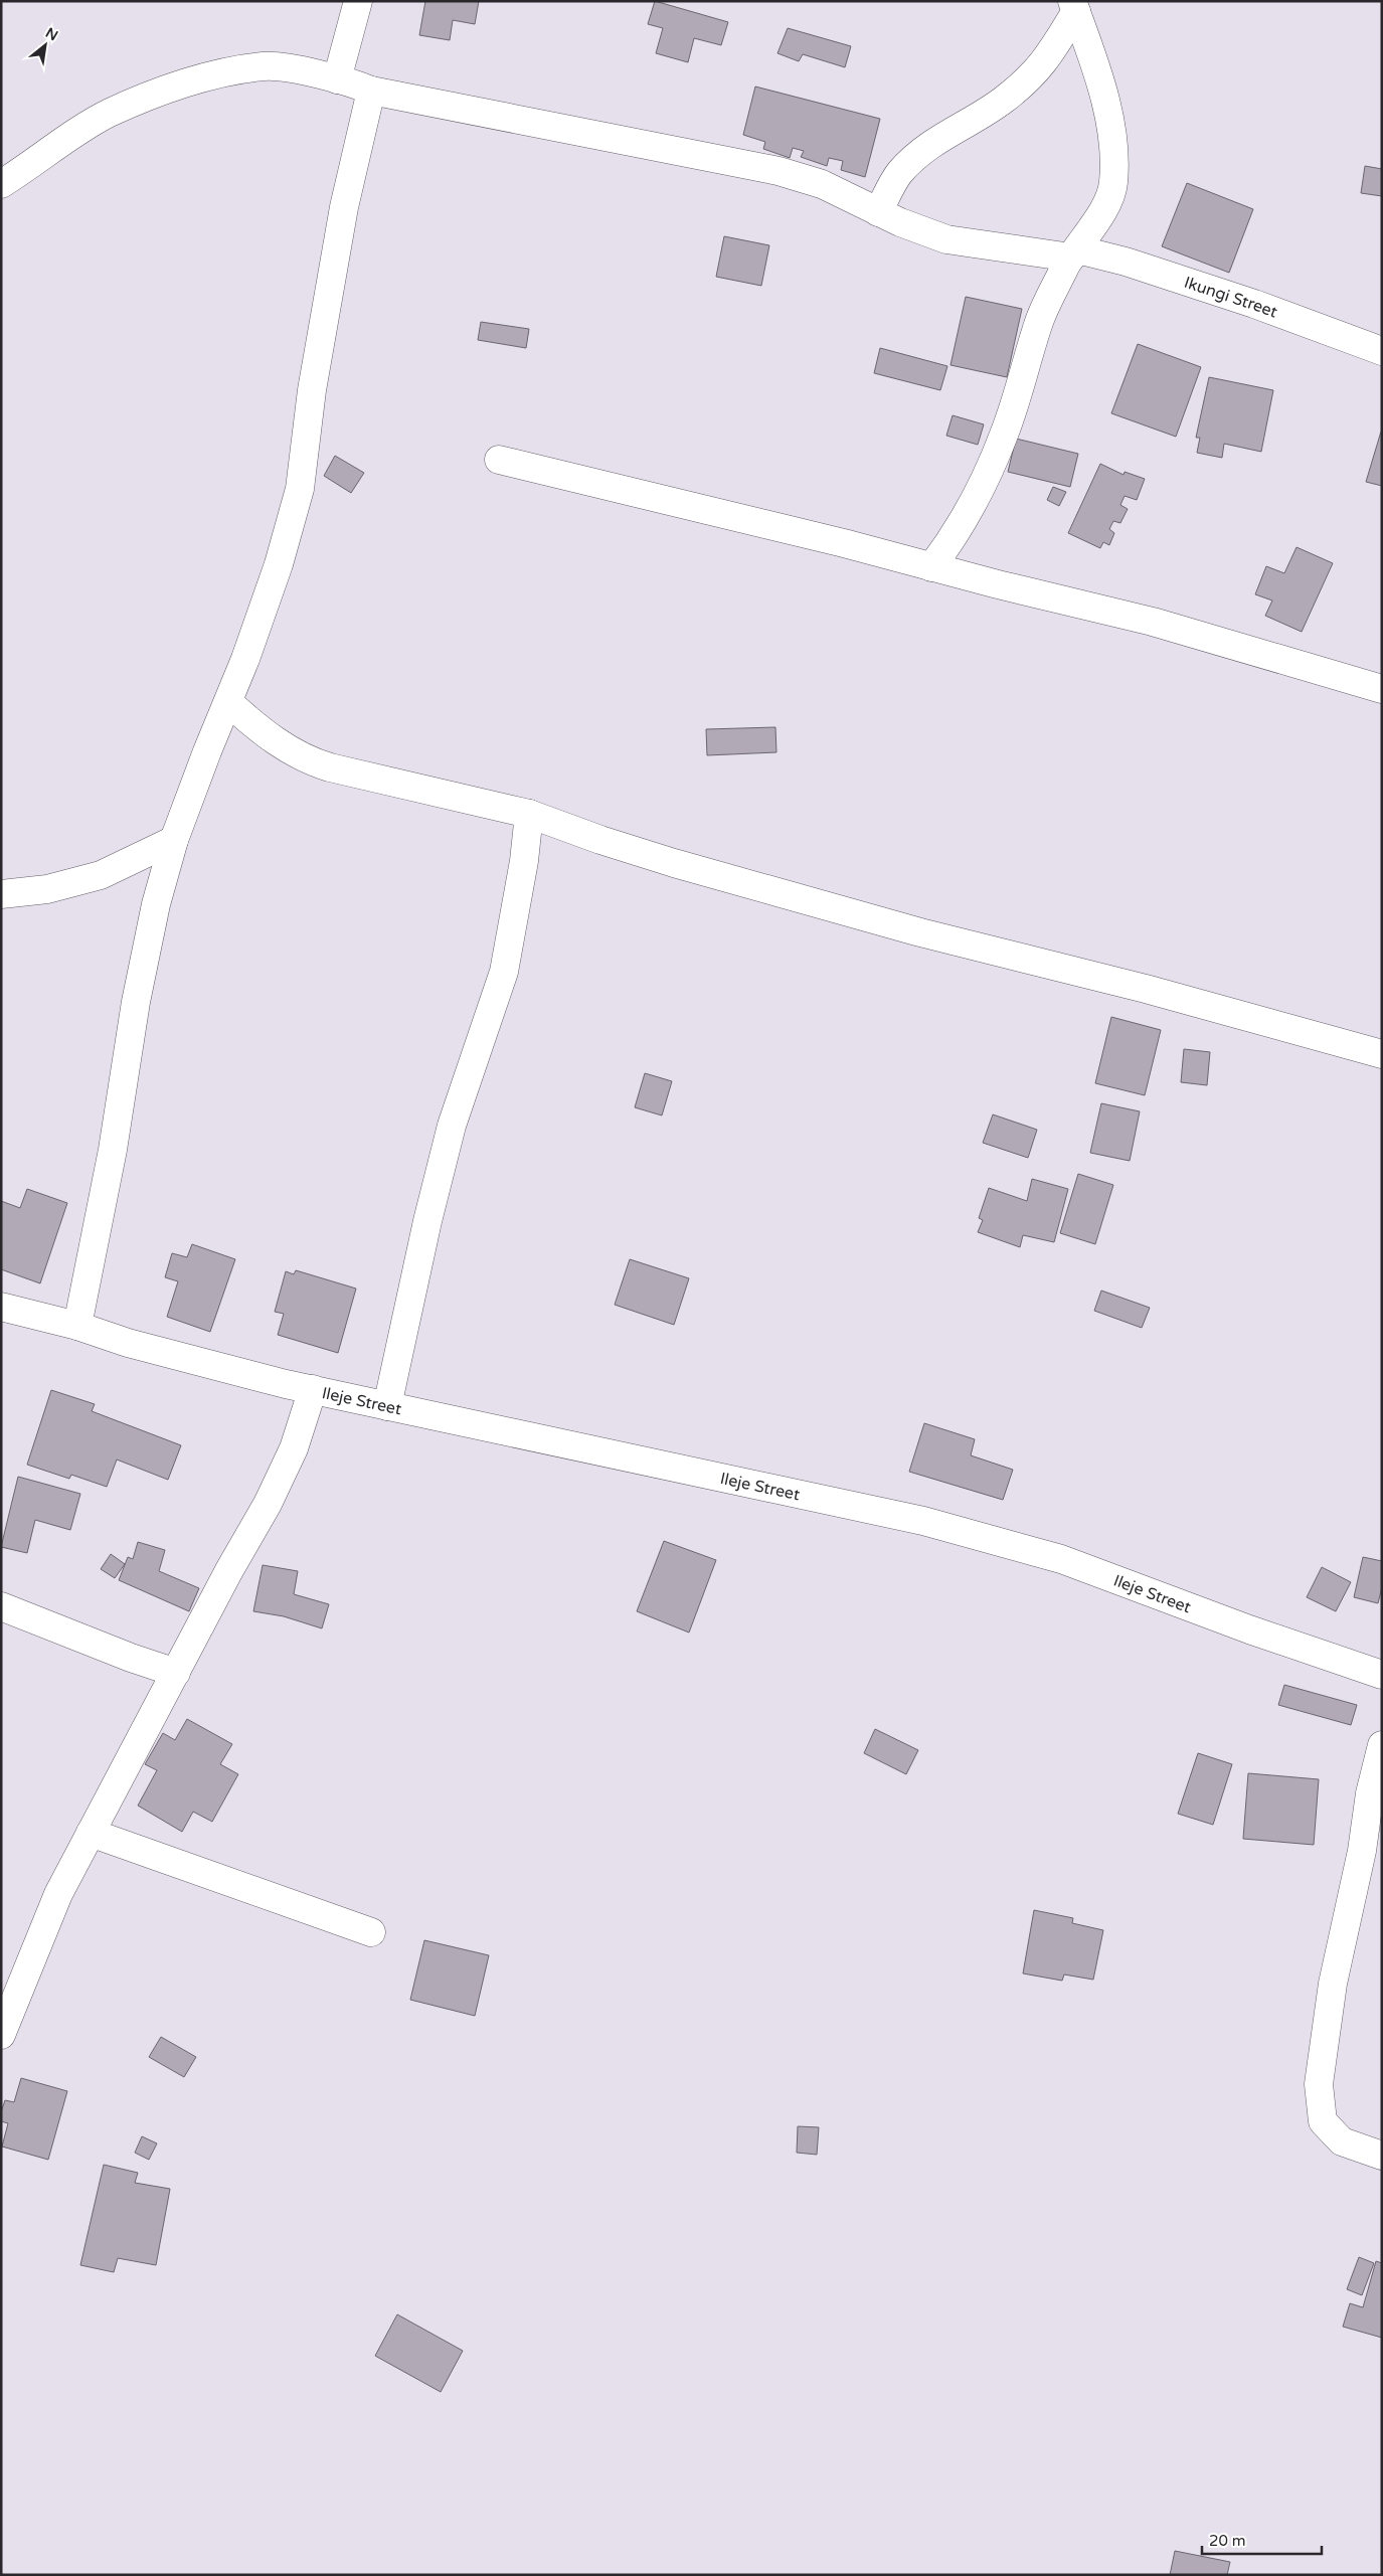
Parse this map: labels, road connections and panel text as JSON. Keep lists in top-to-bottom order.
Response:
{
  "streets": {
    "street": ["Ikungi Street", "Ileje Street"]
  },
  "scale_bar": "20 m",
  "north": "top right"
}
